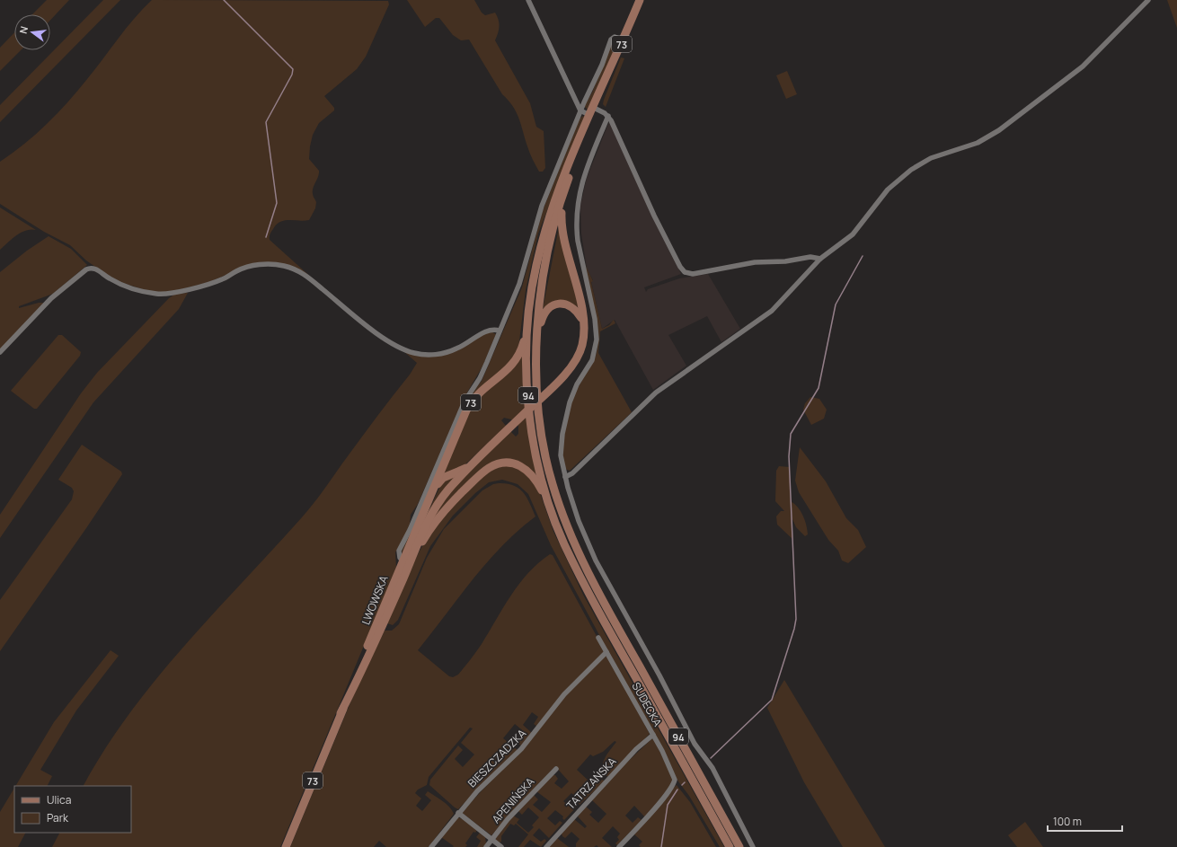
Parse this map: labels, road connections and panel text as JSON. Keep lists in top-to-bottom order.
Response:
{
  "streets": {
    "main road": ["73", "94", "LWOWSKA"],
    "street": [
      "SUDECKA",
      "BIESZCZADZKA",
      "TATRZAŃSKA",
      "APENIŃSKA"
    ]
  },
  "crossings": [
    ["73", "94"],
    ["73", "LWOWSKA"],
    ["SUDECKA", "BIESZCZADZKA"],
    ["SUDECKA", "TATRZAŃSKA"]
  ],
  "legend": ["Ulica", "Park"],
  "scale_bar": "100 m",
  "north": "left"
}
